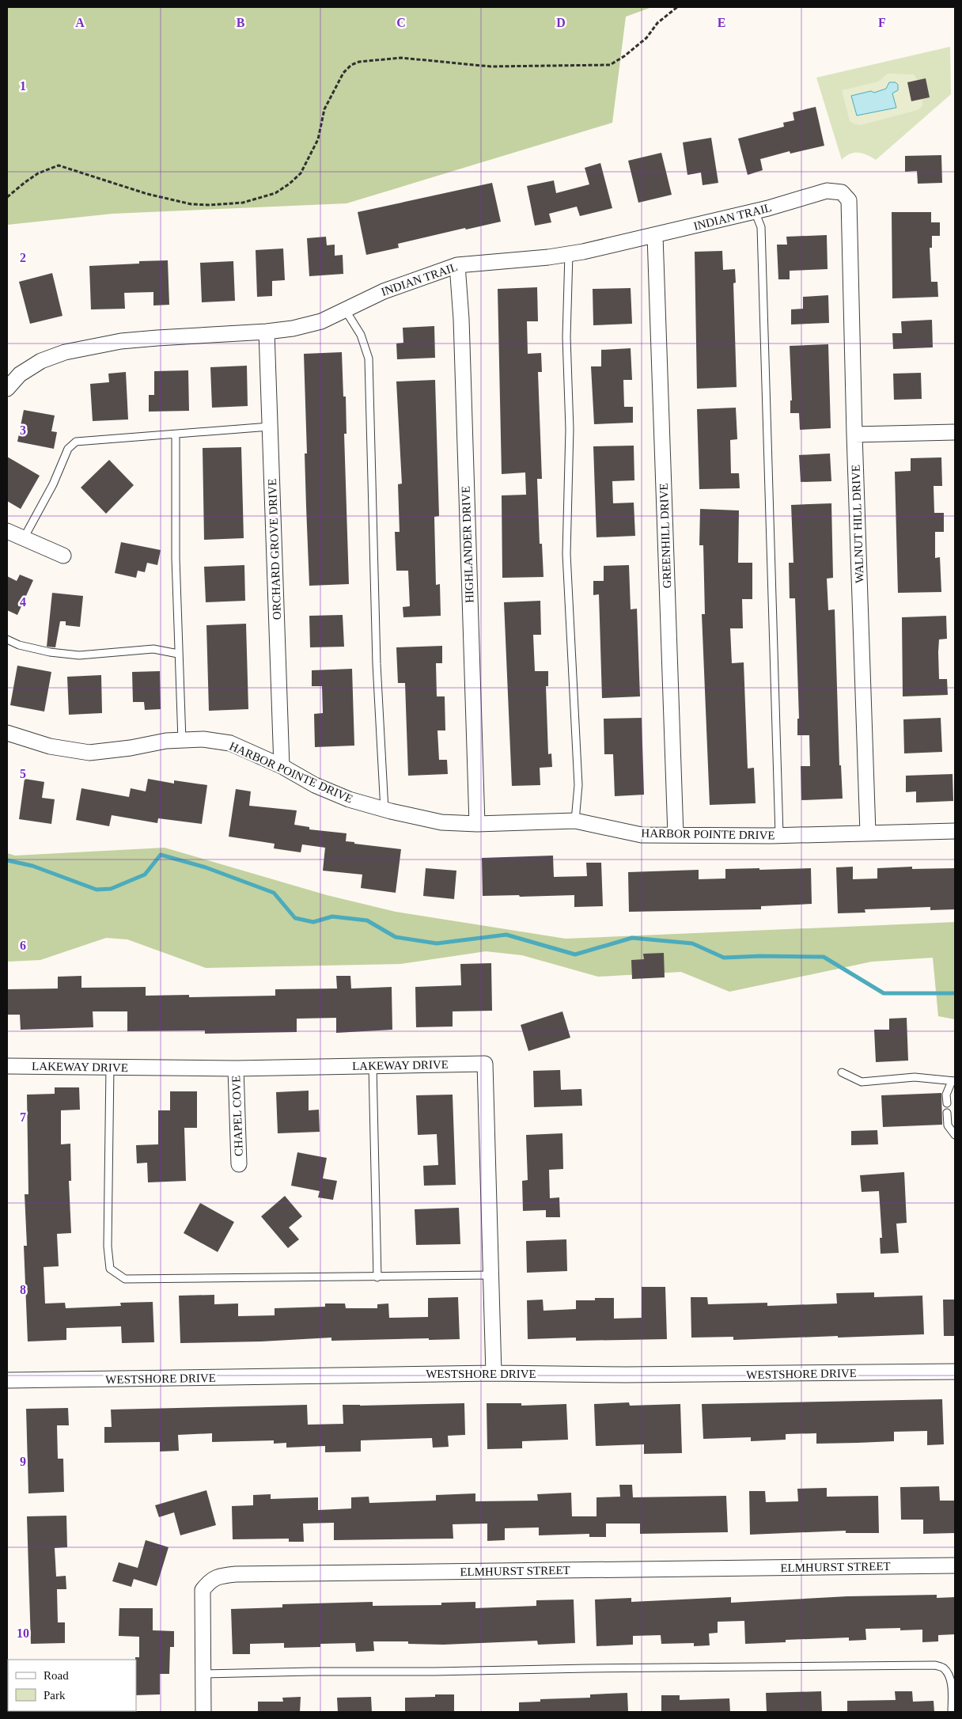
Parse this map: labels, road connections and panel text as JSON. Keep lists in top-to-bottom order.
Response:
{
  "streets": {
    "street": [
      "INDIAN TRAIL",
      "WALNUT HILL DRIVE",
      "GREENHILL DRIVE",
      "HIGHLANDER DRIVE",
      "ORCHARD GROVE DRIVE",
      "HARBOR POINTE DRIVE",
      "LAKEWAY DRIVE",
      "CHAPEL COVE",
      "WESTSHORE DRIVE",
      "ELMHURST STREET"
    ]
  },
  "crossings": [
    ["INDIAN TRAIL", "WALNUT HILL DRIVE"],
    ["INDIAN TRAIL", "GREENHILL DRIVE"],
    ["INDIAN TRAIL", "HIGHLANDER DRIVE"],
    ["INDIAN TRAIL", "ORCHARD GROVE DRIVE"],
    ["WALNUT HILL DRIVE", "HARBOR POINTE DRIVE"],
    ["GREENHILL DRIVE", "HARBOR POINTE DRIVE"],
    ["HIGHLANDER DRIVE", "HARBOR POINTE DRIVE"],
    ["ORCHARD GROVE DRIVE", "HARBOR POINTE DRIVE"],
    ["LAKEWAY DRIVE", "CHAPEL COVE"],
    ["LAKEWAY DRIVE", "WESTSHORE DRIVE"]
  ],
  "legend": ["Road", "Park"],
  "grid": {
    "columns": [
      "A",
      "B",
      "C",
      "D",
      "E",
      "F"
    ],
    "rows": [
      "1",
      "2",
      "3",
      "4",
      "5",
      "6",
      "7",
      "8",
      "9",
      "10"
    ]
  }
}
